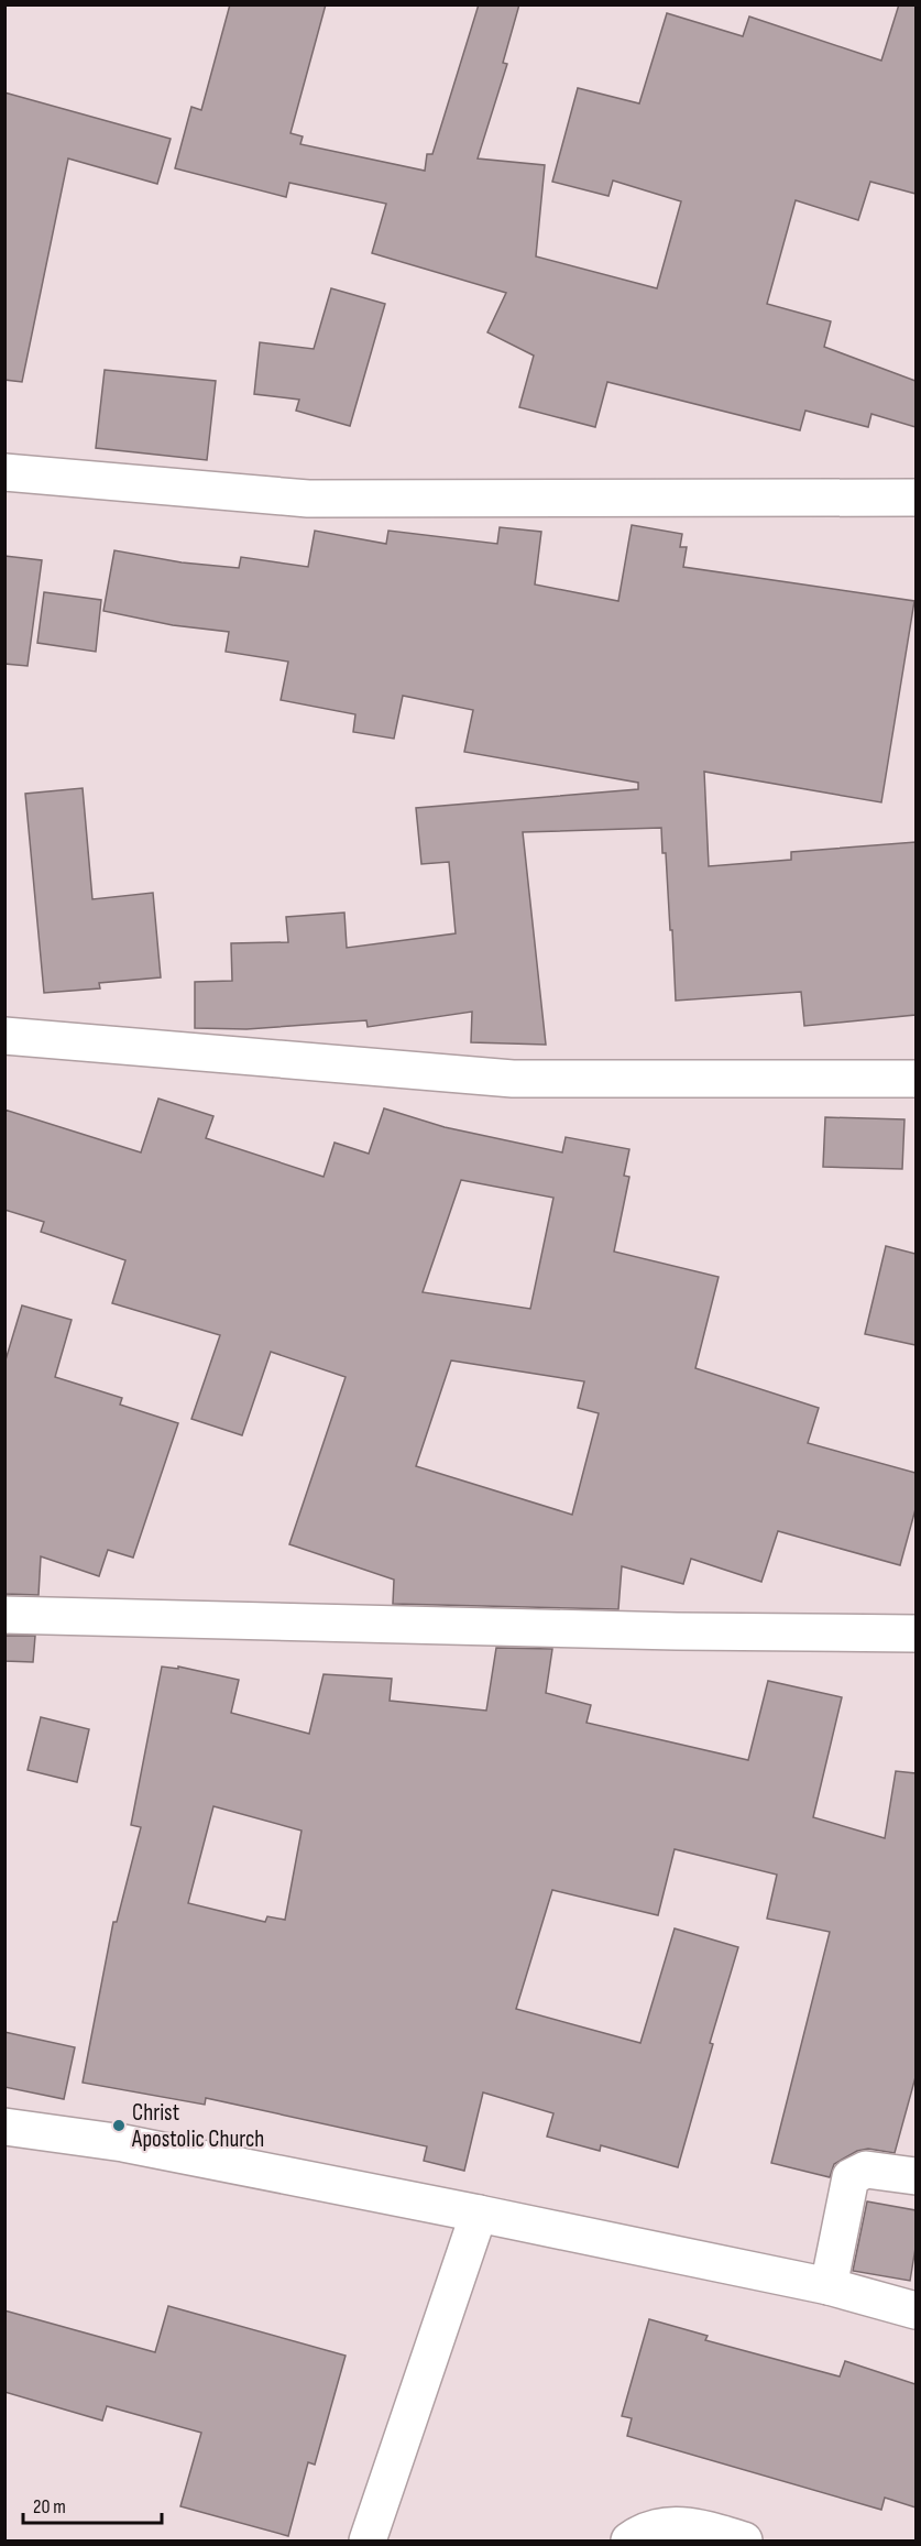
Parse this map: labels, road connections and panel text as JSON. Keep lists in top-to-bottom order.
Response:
{
  "places": ["Christ Apostolic Church"],
  "scale_bar": "20 m"
}
